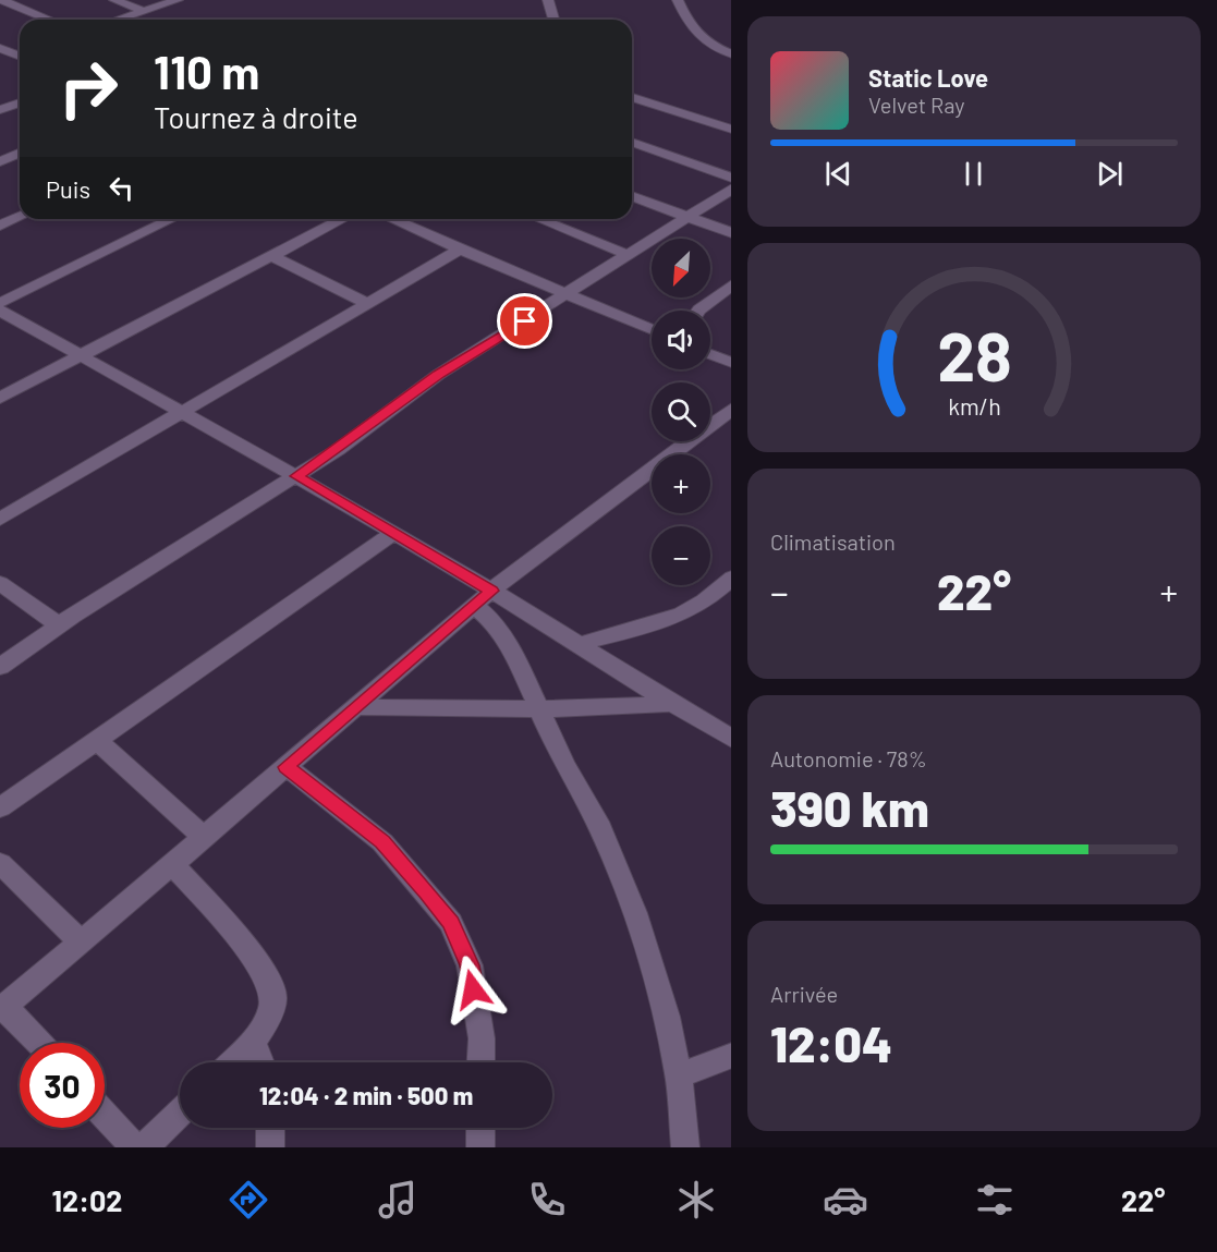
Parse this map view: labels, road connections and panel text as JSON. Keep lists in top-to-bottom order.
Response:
{
  "north": "bottom left",
  "page": {
    "turn": ["110 m", "Tournez à droite"],
    "song": ["Static Love", "Velvet Ray"],
    "then": "Puis",
    "map_buttons": ["+", "−"],
    "tile": [
      "Climatisation",
      ["Autonomie · 78%", "390 km"],
      ["Arrivée", "12:04"]
    ],
    "heat": ["−", "22°", "+"],
    "limit": "30",
    "trip": "12:04 · 2 min · 500 m",
    "tabs": ["12:02", "22°"],
    "gauge": ["28", "km/h"]
  }
}
